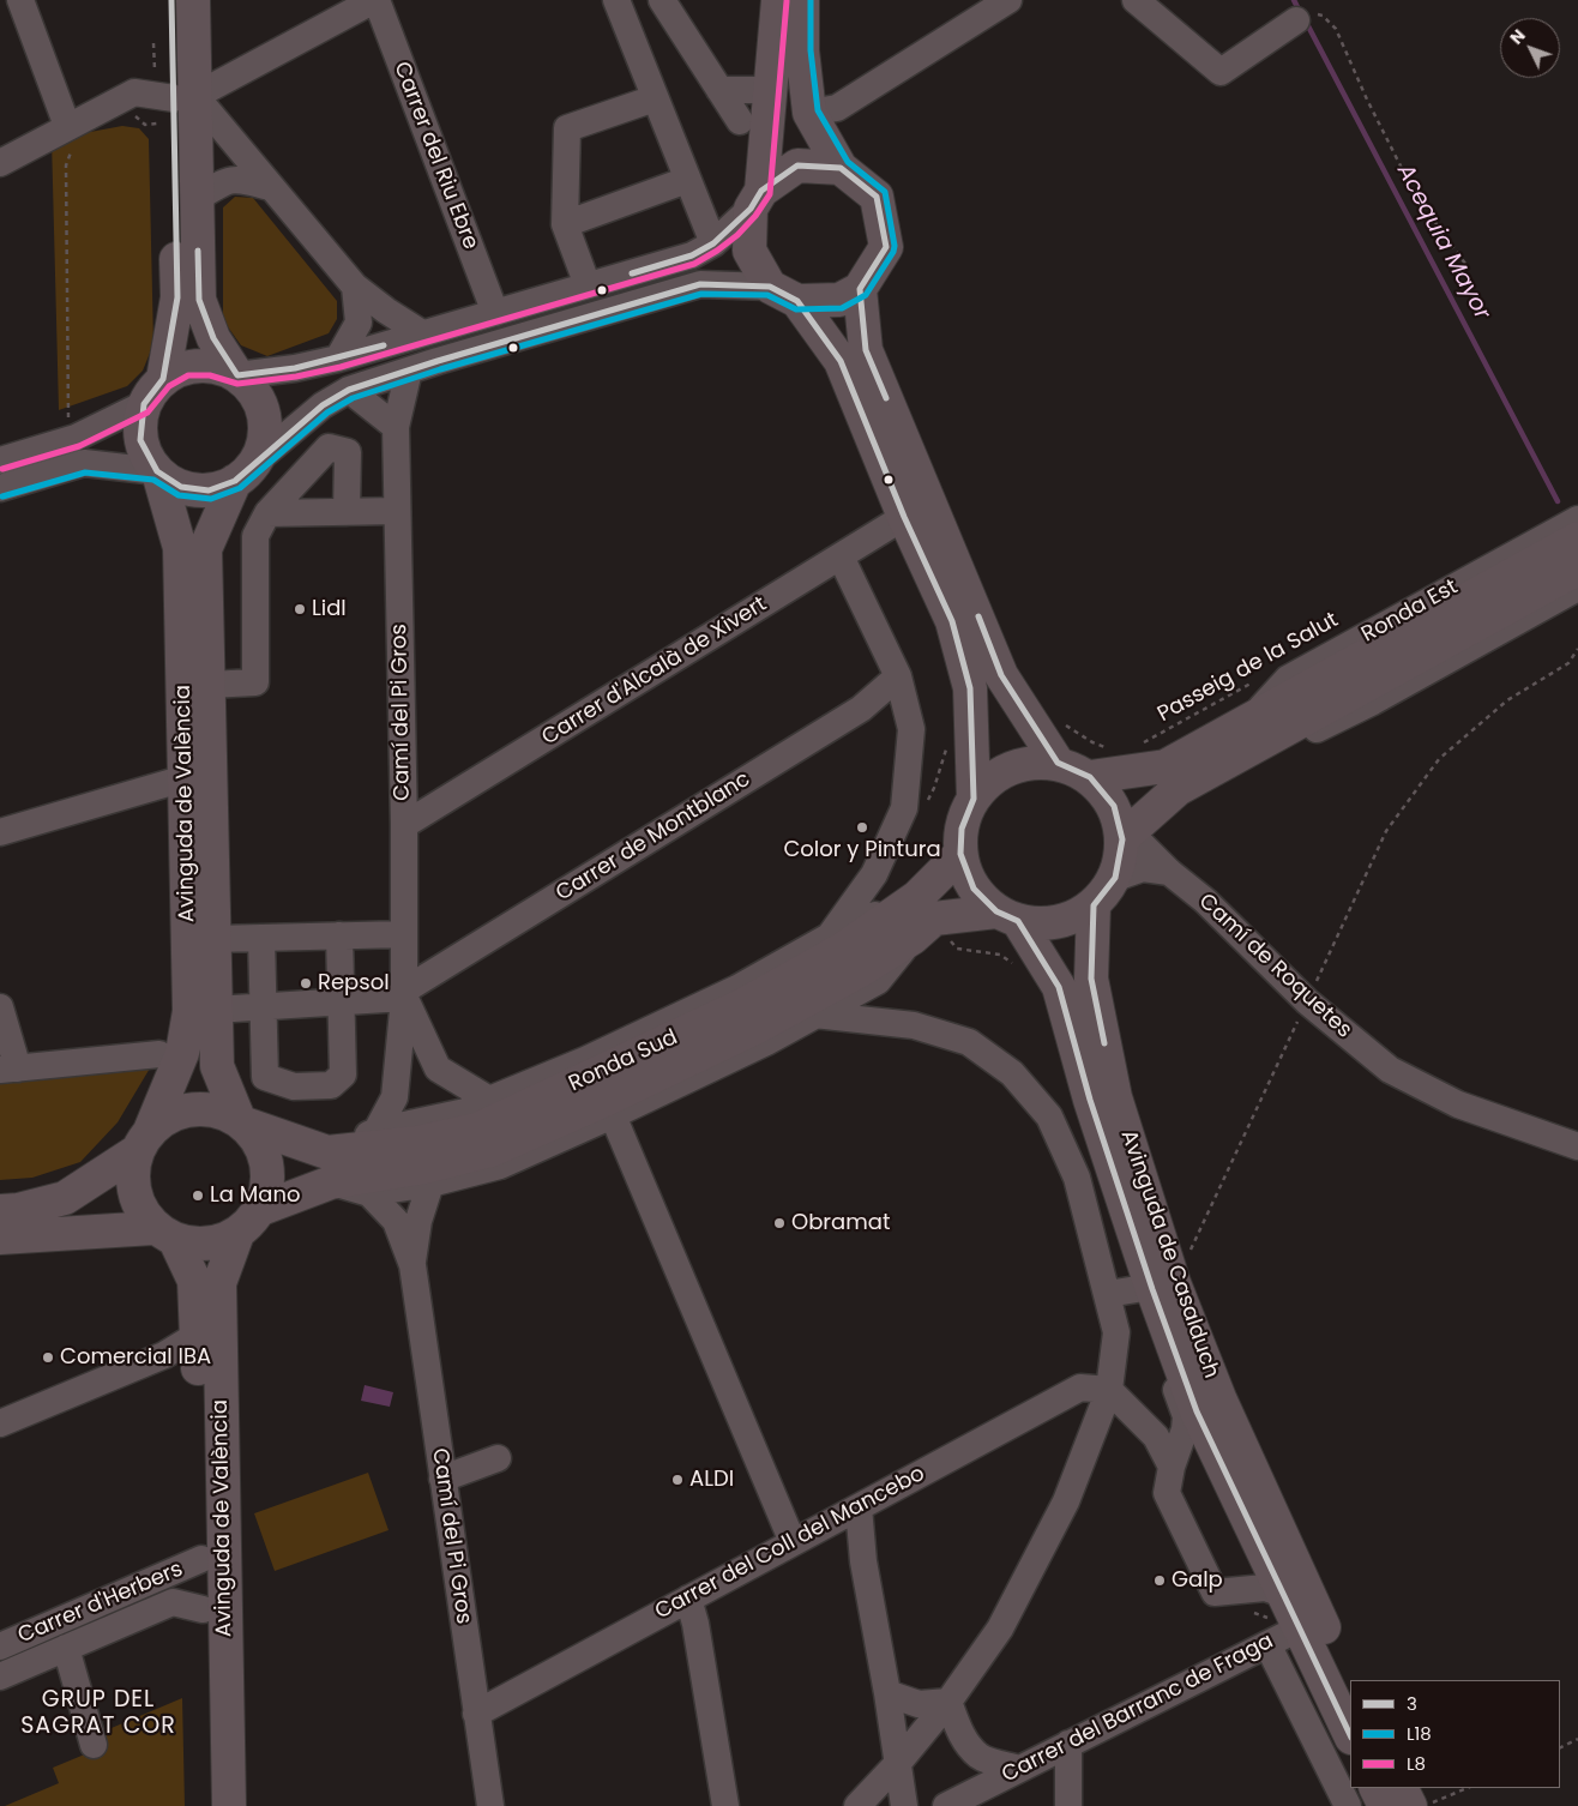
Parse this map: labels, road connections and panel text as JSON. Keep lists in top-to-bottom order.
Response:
{
  "streets": {
    "main road": [
      "Ronda Est",
      "Avinguda de València",
      "Ronda Sud",
      "Avinguda de Casalduch"
    ],
    "street": [
      "Carrer del Riu Ebre",
      "Carrer d'Alcalà de Xivert",
      "Camí del Pi Gros",
      "Carrer de Montblanc",
      "Camí de Roquetes",
      "Carrer del Coll del Mancebo",
      "Carrer d'Herbers",
      "Carrer del Barranc de Fraga"
    ],
    "path": ["Passeig de la Salut"]
  },
  "crossings": [
    ["Ronda Est", "Camí de Roquetes"],
    ["Ronda Est", "Ronda Sud"],
    ["Ronda Est", "Avinguda de Casalduch"],
    ["Carrer d'Alcalà de Xivert", "Camí del Pi Gros"],
    ["Camí del Pi Gros", "Carrer de Montblanc"],
    ["Camí del Pi Gros", "Ronda Sud"],
    ["Camí del Pi Gros", "Carrer del Coll del Mancebo"],
    ["Avinguda de València", "Ronda Sud"],
    ["Avinguda de València", "Carrer d'Herbers"],
    ["Camí de Roquetes", "Ronda Sud"],
    ["Camí de Roquetes", "Avinguda de Casalduch"],
    ["Ronda Sud", "Avinguda de Casalduch"],
    ["Avinguda de Casalduch", "Carrer del Barranc de Fraga"]
  ],
  "districts": ["GRUP DEL SAGRAT COR"],
  "water": ["Acequia Mayor"],
  "places": [
    "Lidl",
    "Color y Pintura",
    "Repsol",
    "La Mano",
    "Obramat",
    "Comercial IBA",
    "ALDI",
    "Galp"
  ],
  "lines": ["transit line 3", "transit line L18", "transit line L8"],
  "legend": ["3", "L18", "L8"],
  "north": "top left"
}
